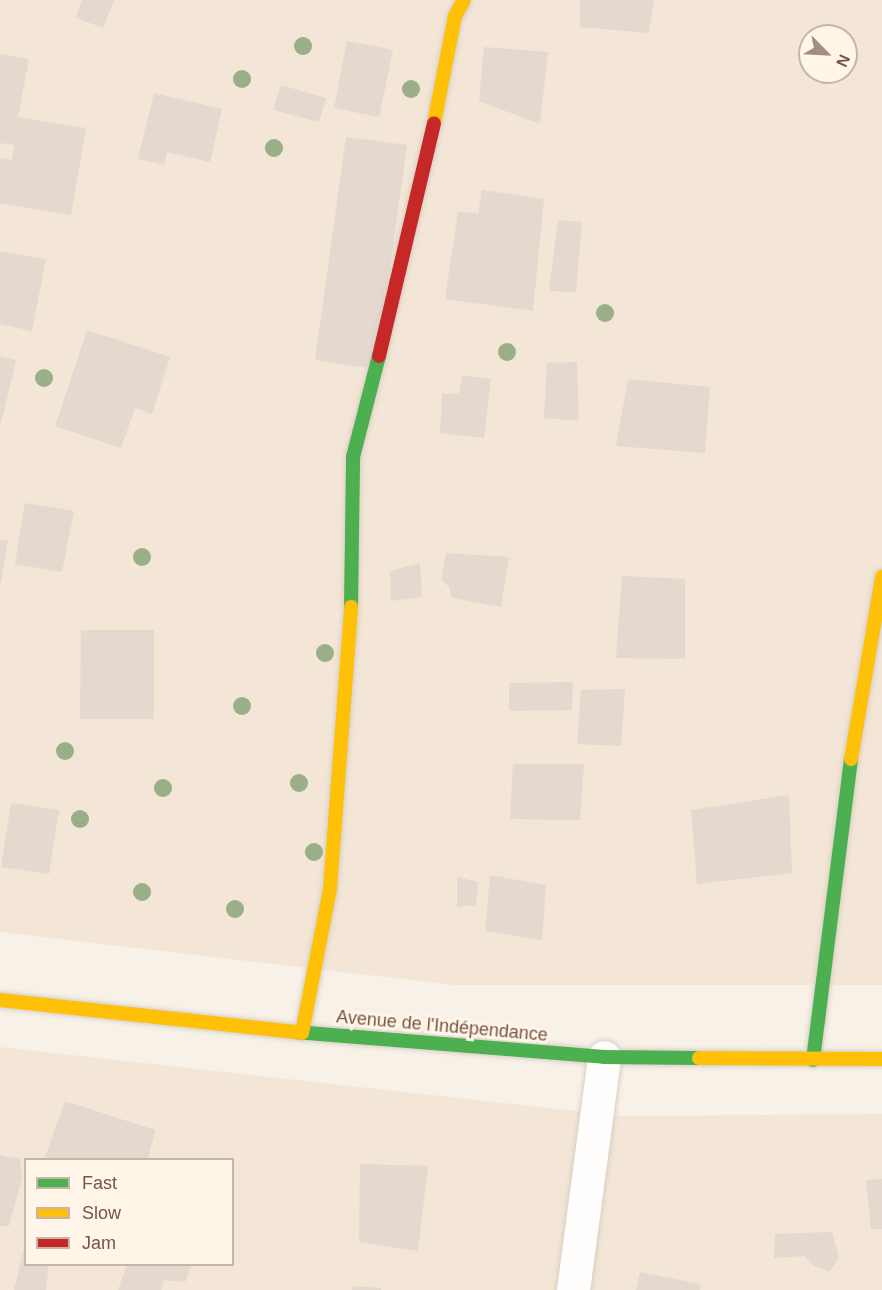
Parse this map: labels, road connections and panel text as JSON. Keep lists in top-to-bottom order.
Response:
{
  "streets": {
    "street": ["Avenue de l'Indépendance"]
  },
  "legend": ["Fast", "Slow", "Jam"],
  "north": "bottom right"
}
